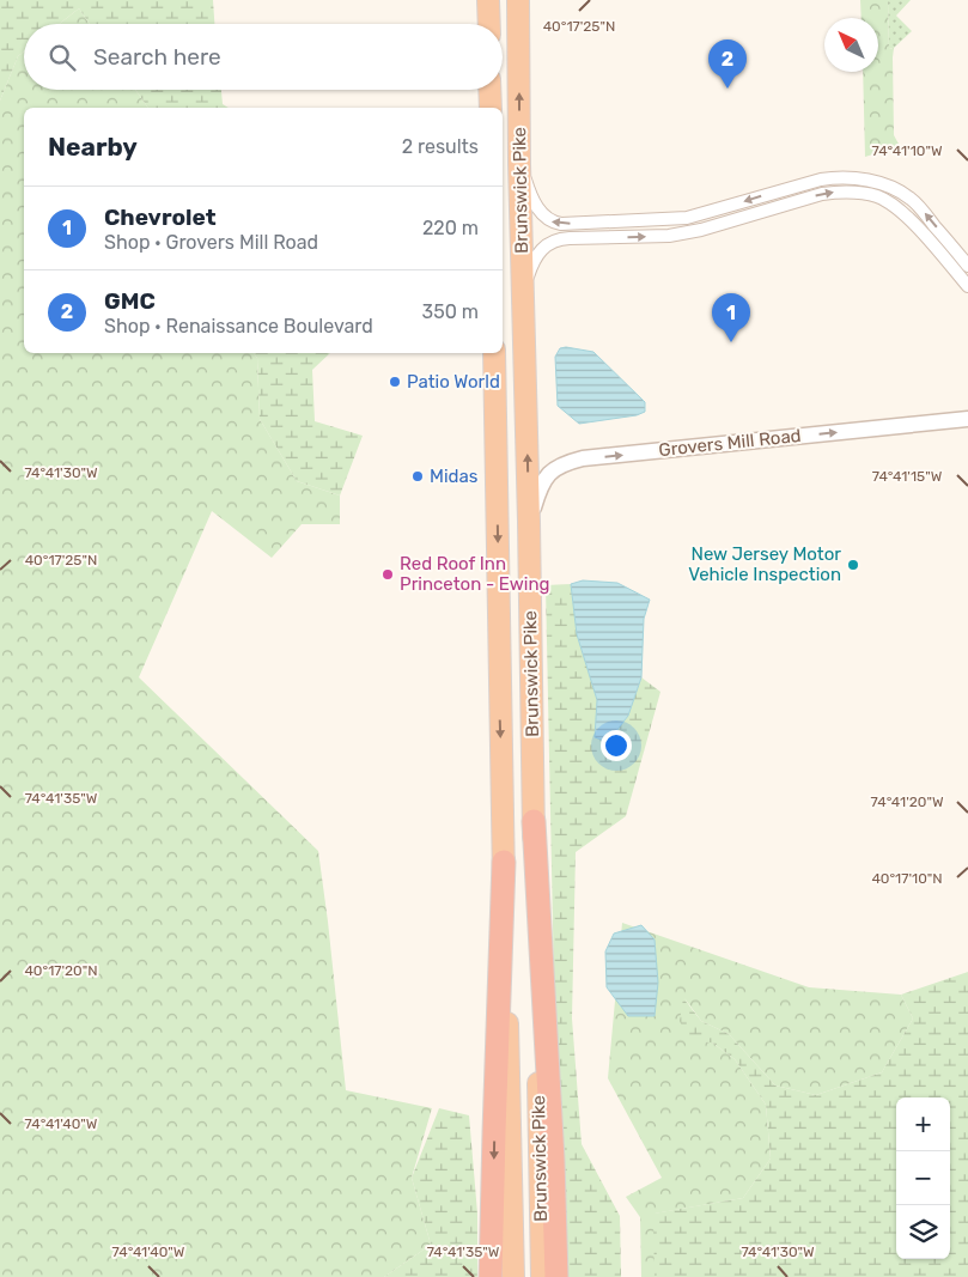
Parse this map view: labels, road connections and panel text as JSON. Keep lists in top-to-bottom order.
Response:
{
  "streets": {
    "highway": ["Brunswick Pike"],
    "street": ["Grovers Mill Road"]
  },
  "crossings": [
    ["Brunswick Pike", "Grovers Mill Road"]
  ],
  "one_way": ["Grovers Mill Road"],
  "places": [
    "Patio World",
    "Midas",
    "New Jersey Motor Vehicle Inspection",
    "Red Roof Inn Princeton - Ewing"
  ],
  "north": "top left",
  "page": {
    "search": "Search here",
    "pins": ["2", "1"],
    "heading": ["Nearby", "2 results"],
    "list": [
      {
        "mark": "1",
        "name": "Chevrolet",
        "note": "Shop · Grovers Mill Road",
        "value": "220 m"
      },
      {
        "mark": "2",
        "name": "GMC",
        "note": "Shop · Renaissance Boulevard",
        "value": "350 m"
      }
    ],
    "map_buttons": ["+", "−"]
  },
  "coordinates": [
    "40°17'25\"N",
    "74°41'10\"W",
    "74°41'30\"W",
    "74°41'15\"W",
    "74°41'35\"W",
    "74°41'20\"W",
    "40°17'10\"N",
    "40°17'20\"N",
    "74°41'40\"W"
  ]
}
